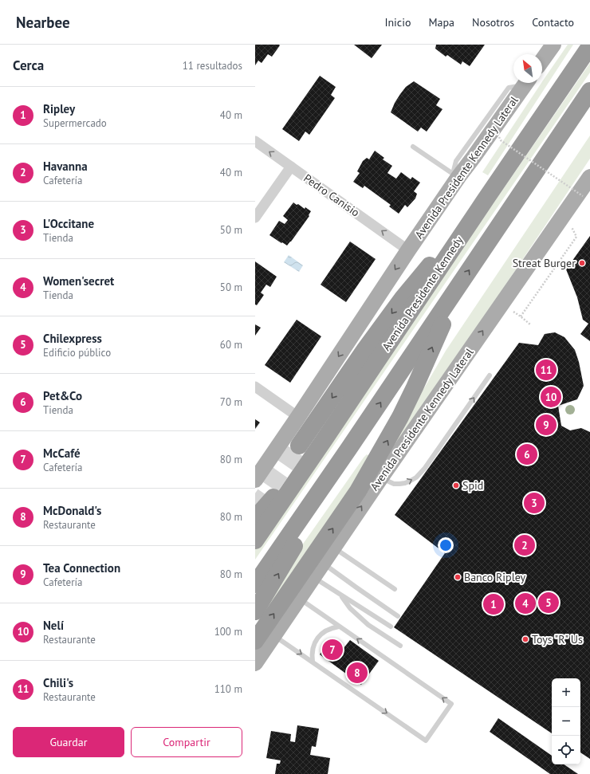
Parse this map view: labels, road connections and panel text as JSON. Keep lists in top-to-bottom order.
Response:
{
  "streets": {
    "highway": ["Avenida Presidente Kennedy"],
    "main road": ["Avenida Presidente Kennedy Lateral"],
    "street": ["Pedro Canisio"]
  },
  "crossings": [
    ["Avenida Presidente Kennedy Lateral", "Pedro Canisio"]
  ],
  "one_way": ["Pedro Canisio"],
  "places": [
    "Streat Burger",
    "Spid",
    "Banco Ripley",
    "Toys \"R\" Us"
  ],
  "north": "top left",
  "page": {
    "header": "Nearbee",
    "nav": [
      "Inicio",
      "Mapa",
      "Nosotros",
      "Contacto"
    ],
    "heading": ["Cerca", "11 resultados"],
    "list": [
      {
        "mark": "1",
        "name": "Ripley",
        "note": "Supermercado",
        "value": "40 m"
      },
      {
        "mark": "2",
        "name": "Havanna",
        "note": "Cafetería",
        "value": "40 m"
      },
      {
        "mark": "3",
        "name": "L'Occitane",
        "note": "Tienda",
        "value": "50 m"
      },
      {
        "mark": "4",
        "name": "Women'secret",
        "note": "Tienda",
        "value": "50 m"
      },
      {
        "mark": "5",
        "name": "Chilexpress",
        "note": "Edificio público",
        "value": "60 m"
      },
      {
        "mark": "6",
        "name": "Pet&Co",
        "note": "Tienda",
        "value": "70 m"
      },
      {
        "mark": "7",
        "name": "McCafé",
        "note": "Cafetería",
        "value": "80 m"
      },
      {
        "mark": "8",
        "name": "McDonald's",
        "note": "Restaurante",
        "value": "80 m"
      },
      {
        "mark": "9",
        "name": "Tea Connection",
        "note": "Cafetería",
        "value": "80 m"
      },
      {
        "mark": "10",
        "name": "Nelí",
        "note": "Restaurante",
        "value": "100 m"
      },
      {
        "mark": "11",
        "name": "Chili's",
        "note": "Restaurante",
        "value": "110 m"
      }
    ],
    "pins": [
      "11",
      "10",
      "9",
      "6",
      "3",
      "2",
      "5",
      "4",
      "1",
      "7",
      "8"
    ],
    "map_buttons": ["+", "−"],
    "buttons": ["Guardar", "Compartir"]
  }
}
